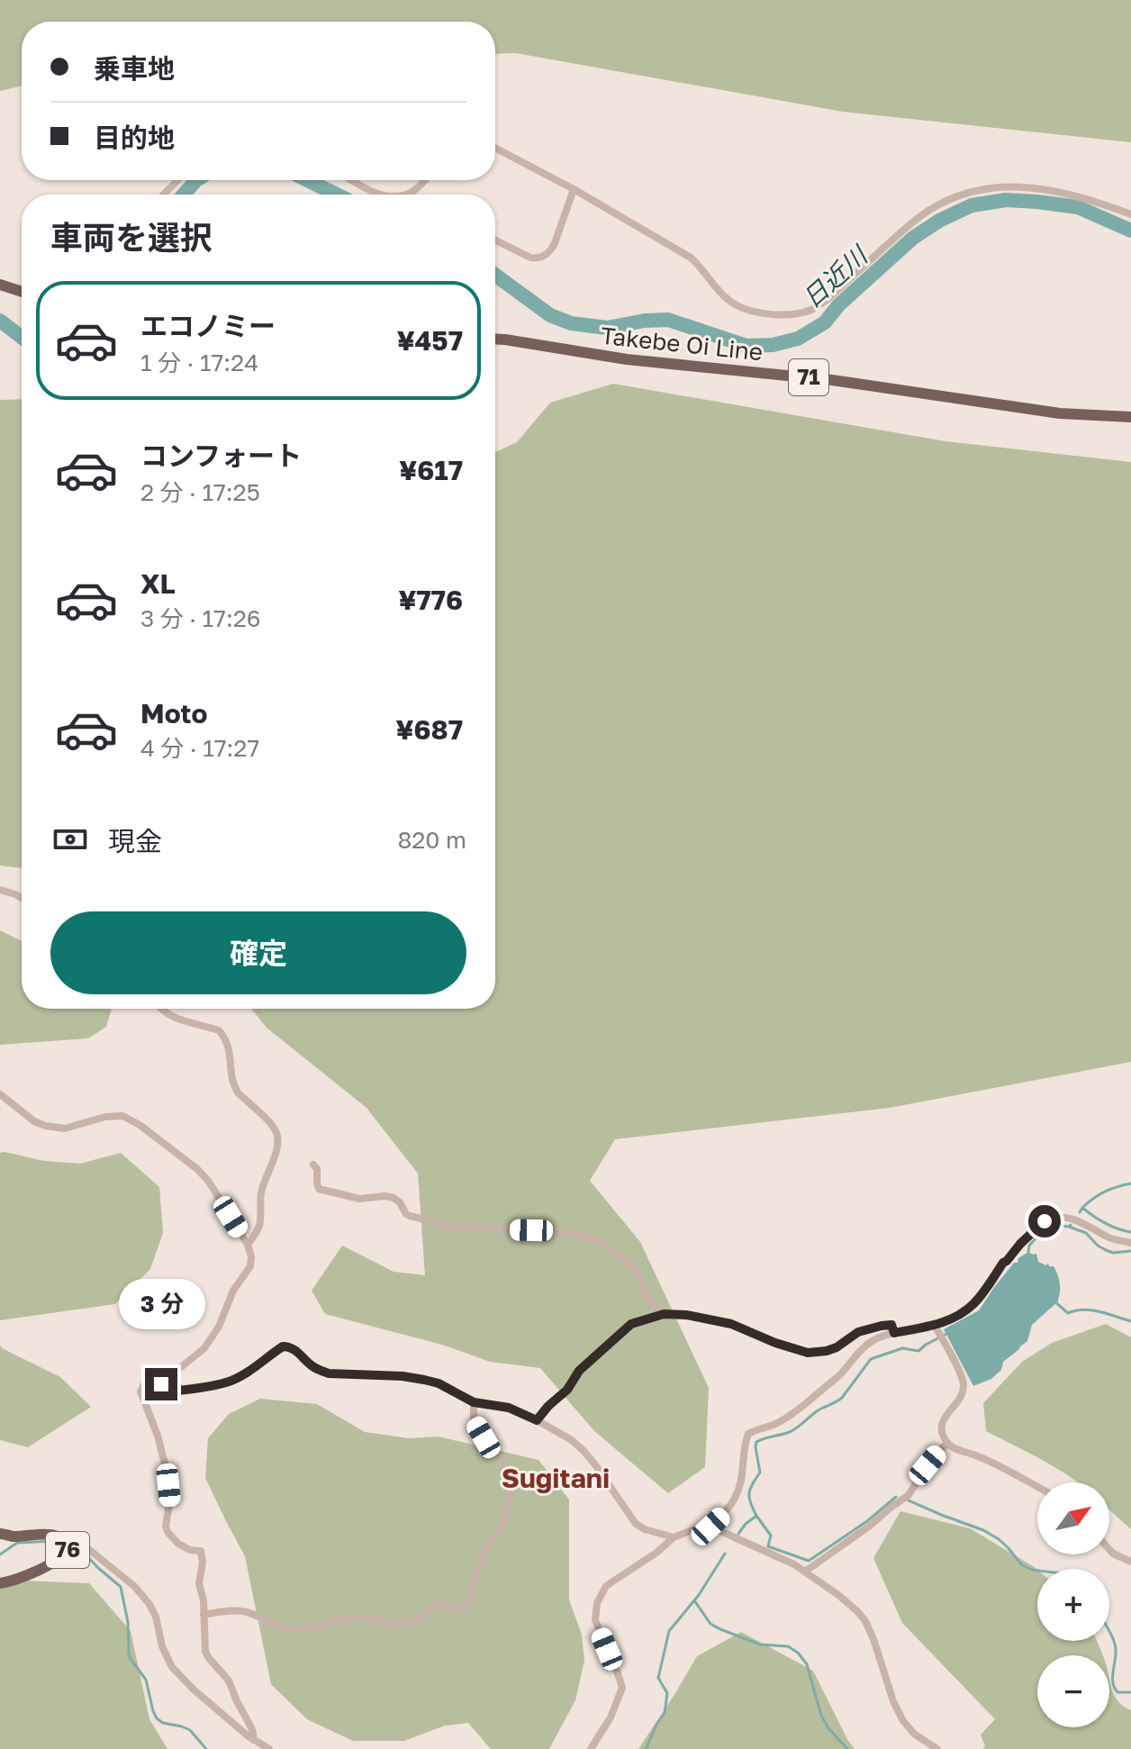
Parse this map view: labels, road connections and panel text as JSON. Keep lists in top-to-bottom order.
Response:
{
  "streets": {
    "main road": ["Takebe Oi Line", "71", "76"]
  },
  "districts": ["Sugitani"],
  "water": ["日近川"],
  "north": "top right",
  "page": {
    "banner": ["乗車地", "目的地"],
    "heading": "車両を選択",
    "list": [
      {
        "name": "エコノミー",
        "note": "1 分 · 17:24",
        "value": "¥457"
      },
      {
        "name": "コンフォート",
        "note": "2 分 · 17:25",
        "value": "¥617"
      },
      {
        "name": "XL",
        "note": "3 分 · 17:26",
        "value": "¥776"
      },
      {
        "name": "Moto",
        "note": "4 分 · 17:27",
        "value": "¥687"
      }
    ],
    "pay": ["現金", "820 m"],
    "buttons": "確定",
    "bubble": "3 分",
    "map_buttons": ["+", "−"]
  }
}
